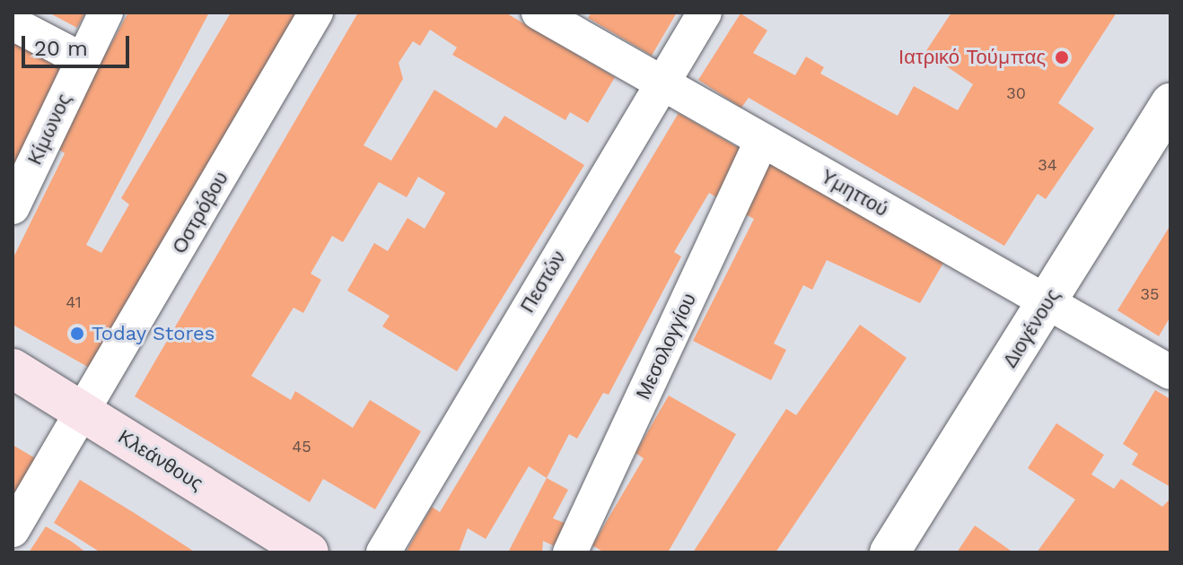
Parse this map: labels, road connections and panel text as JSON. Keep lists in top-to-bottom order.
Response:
{
  "streets": {
    "main road": ["Κλεάνθους"],
    "street": [
      "Κίμωνος",
      "Υμηττού",
      "Οστρόβου",
      "Πεστών",
      "Διογένους",
      "Μεσολογγίου"
    ]
  },
  "crossings": [
    ["Υμηττού", "Πεστών"],
    ["Υμηττού", "Διογένους"],
    ["Υμηττού", "Μεσολογγίου"],
    ["Οστρόβου", "Κλεάνθους"]
  ],
  "places": ["Ιατρικό Τούμπας", "Today Stores"],
  "house_numbers": [
    "30",
    "34",
    "35",
    "41",
    "45"
  ],
  "scale_bar": "20 m"
}
